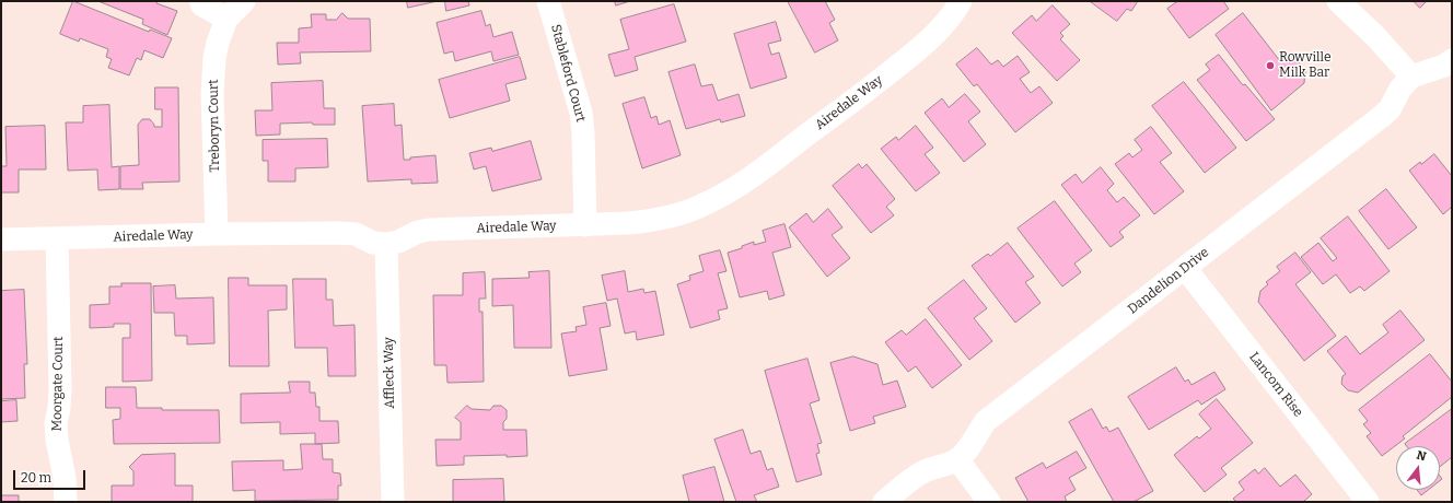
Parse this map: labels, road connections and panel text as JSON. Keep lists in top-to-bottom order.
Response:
{
  "streets": {
    "street": [
      "Stableford Court",
      "Airedale Way",
      "Treboryn Court",
      "Dandelion Drive",
      "Affleck Way",
      "Moorgate Court",
      "Lancom Rise"
    ]
  },
  "crossings": [
    ["Stableford Court", "Airedale Way"],
    ["Airedale Way", "Treboryn Court"],
    ["Airedale Way", "Affleck Way"],
    ["Airedale Way", "Moorgate Court"],
    ["Dandelion Drive", "Lancom Rise"]
  ],
  "places": ["Rowville Milk Bar"],
  "scale_bar": "20 m",
  "north": "top"
}
